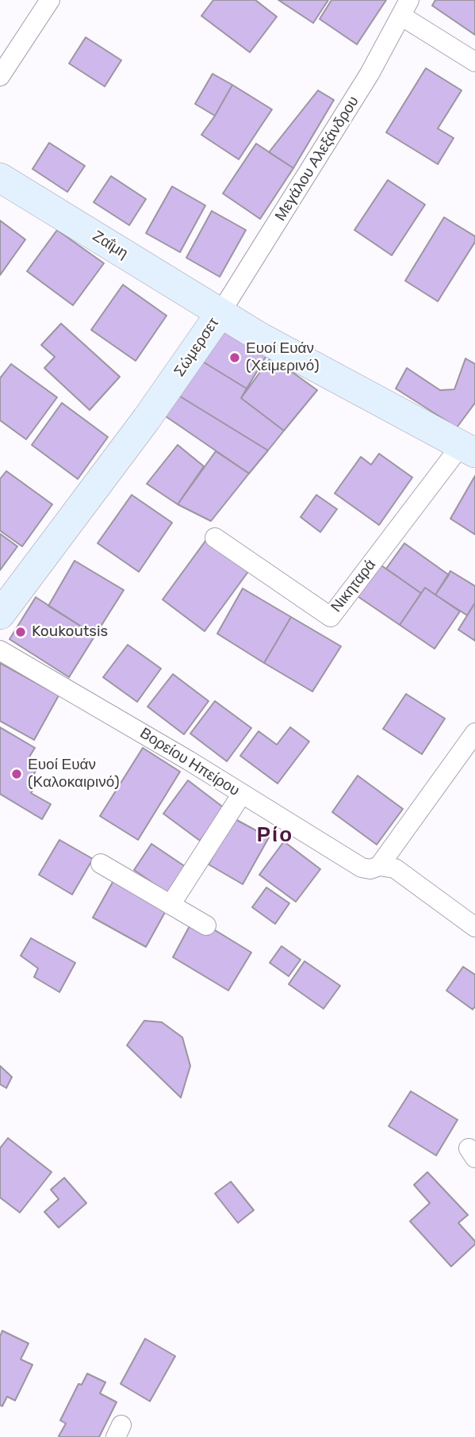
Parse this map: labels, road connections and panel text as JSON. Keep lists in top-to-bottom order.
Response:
{
  "streets": {
    "street": [
      "Μεγάλου Αλεξάνδρου",
      "Ζαΐμη",
      "Σώμερσετ",
      "Νικηταρά",
      "Βορείου Ηπείρου"
    ]
  },
  "crossings": [
    ["Μεγάλου Αλεξάνδρου", "Ζαΐμη"],
    ["Μεγάλου Αλεξάνδρου", "Σώμερσετ"],
    ["Ζαΐμη", "Σώμερσετ"],
    ["Σώμερσετ", "Νικηταρά"]
  ],
  "districts": ["Ρίο"],
  "places": ["Ευοί Ευάν (Χειμερινό)", "Koukoutsis", "Ευοί Ευάν (Καλοκαιρινό)"]
}
